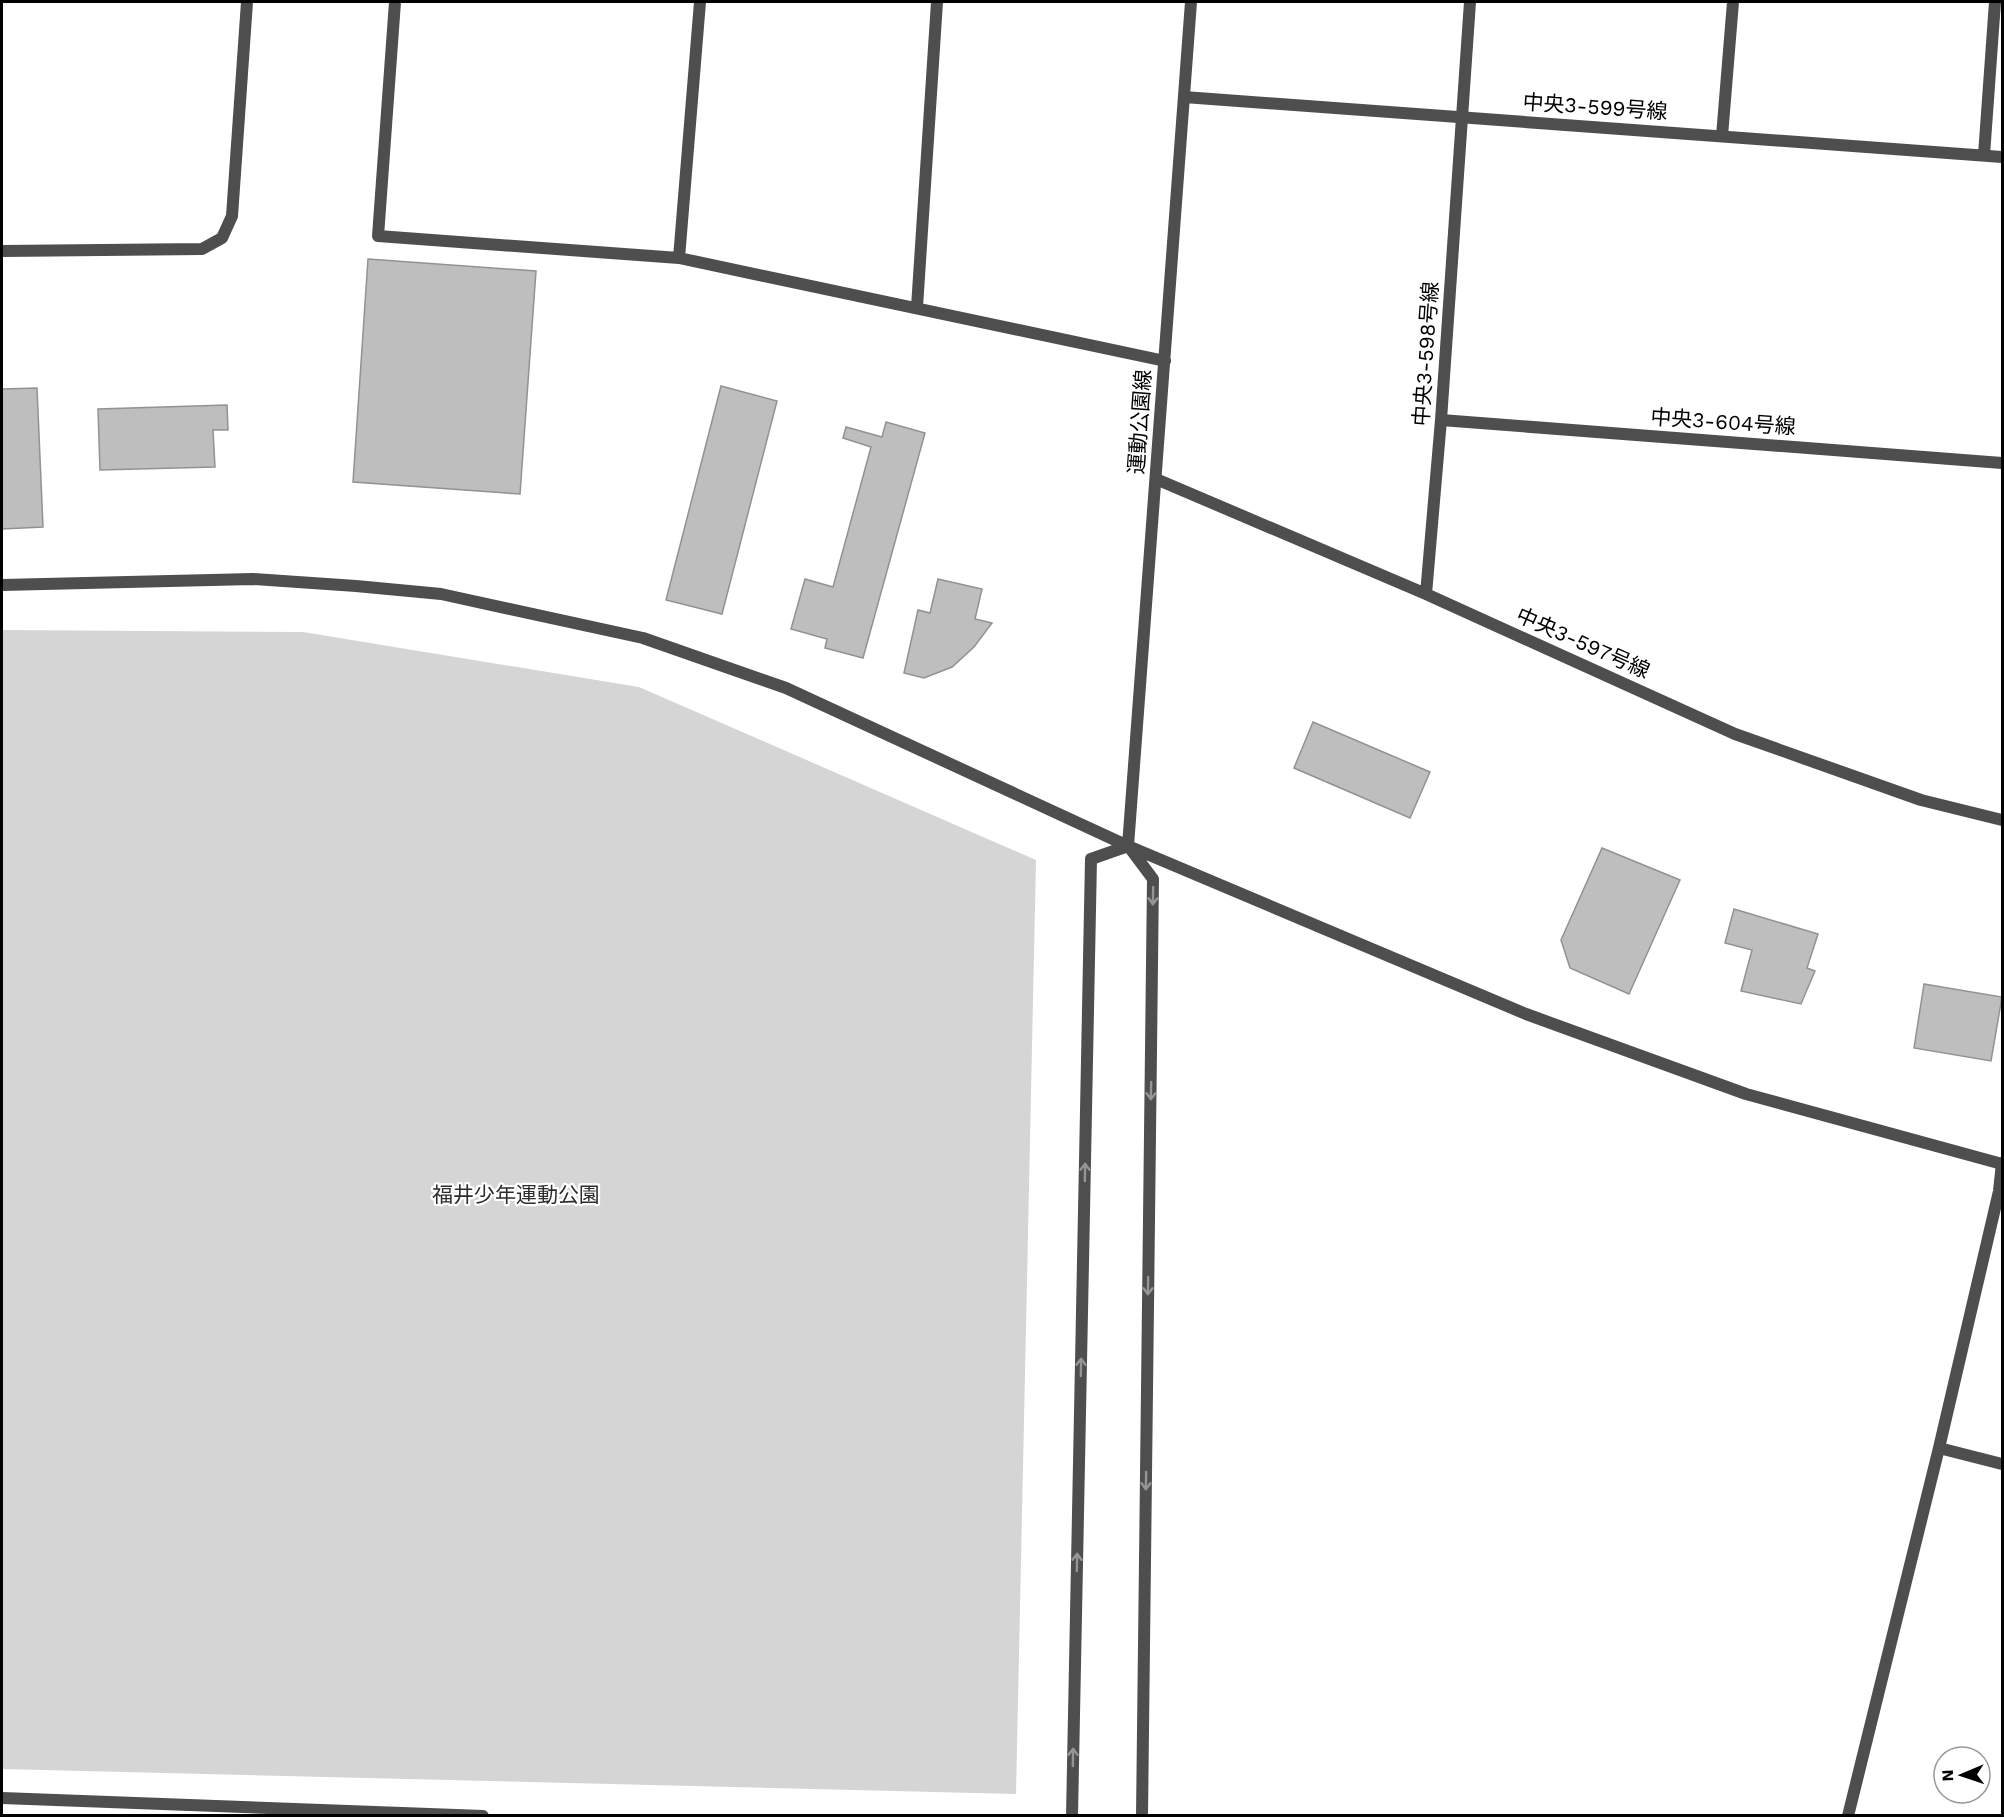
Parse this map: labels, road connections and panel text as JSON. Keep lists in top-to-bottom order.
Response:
{
  "streets": {
    "street": [
      "中央3-599号線",
      "中央3-598号線",
      "運動公園線",
      "中央3-604号線",
      "中央3-597号線"
    ]
  },
  "crossings": [
    ["中央3-599号線", "中央3-598号線"],
    ["中央3-599号線", "運動公園線"],
    ["中央3-598号線", "中央3-604号線"],
    ["中央3-598号線", "中央3-597号線"],
    ["運動公園線", "中央3-597号線"]
  ],
  "parks": ["福井少年運動公園"],
  "north": "left"
}
